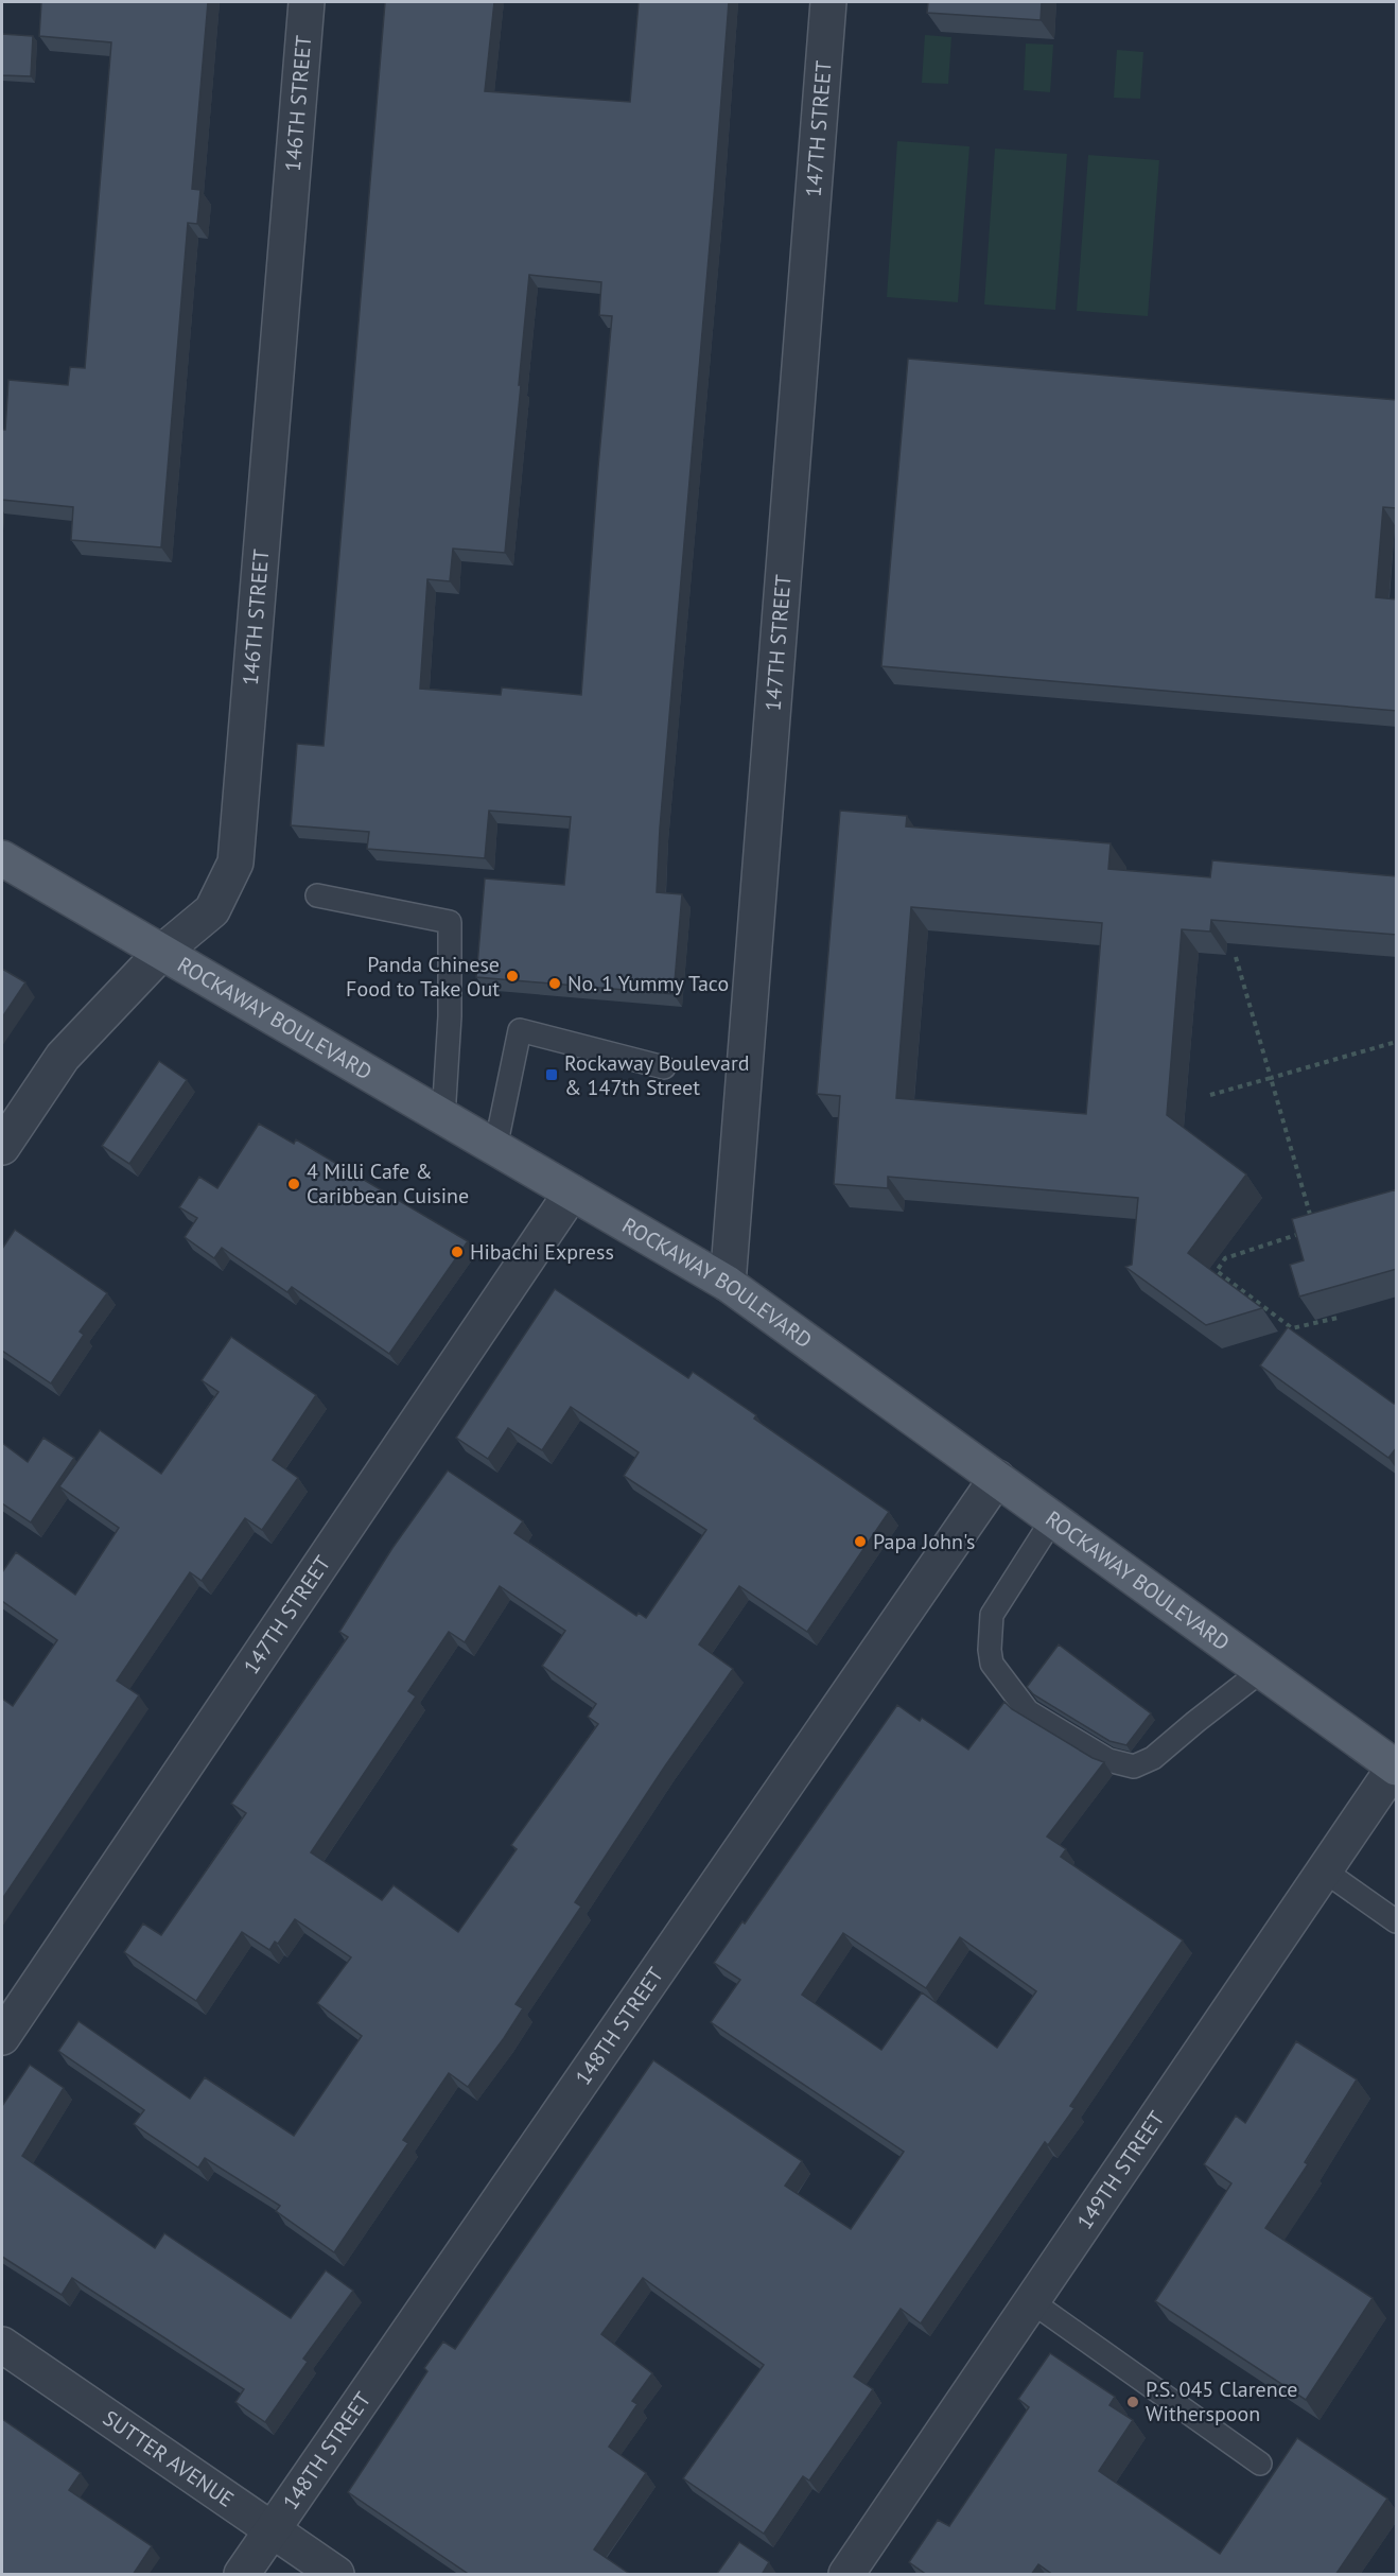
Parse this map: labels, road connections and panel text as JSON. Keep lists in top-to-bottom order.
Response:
{
  "streets": {
    "main road": ["ROCKAWAY BOULEVARD"],
    "street": [
      "146TH STREET",
      "147TH STREET",
      "148TH STREET",
      "149TH STREET",
      "SUTTER AVENUE"
    ]
  },
  "crossings": [
    ["146TH STREET", "ROCKAWAY BOULEVARD"],
    ["147TH STREET", "ROCKAWAY BOULEVARD"],
    ["ROCKAWAY BOULEVARD", "148TH STREET"],
    ["ROCKAWAY BOULEVARD", "149TH STREET"],
    ["148TH STREET", "SUTTER AVENUE"]
  ],
  "places": {
    "other": [
      "Panda Chinese Food to Take Out",
      "No. 1 Yummy Taco",
      "4 Milli Cafe & Caribbean Cuisine",
      "Hibachi Express",
      "Papa John's",
      "P.S. 045 Clarence Witherspoon"
    ],
    "transit": ["Rockaway Boulevard & 147th Street"]
  }
}
